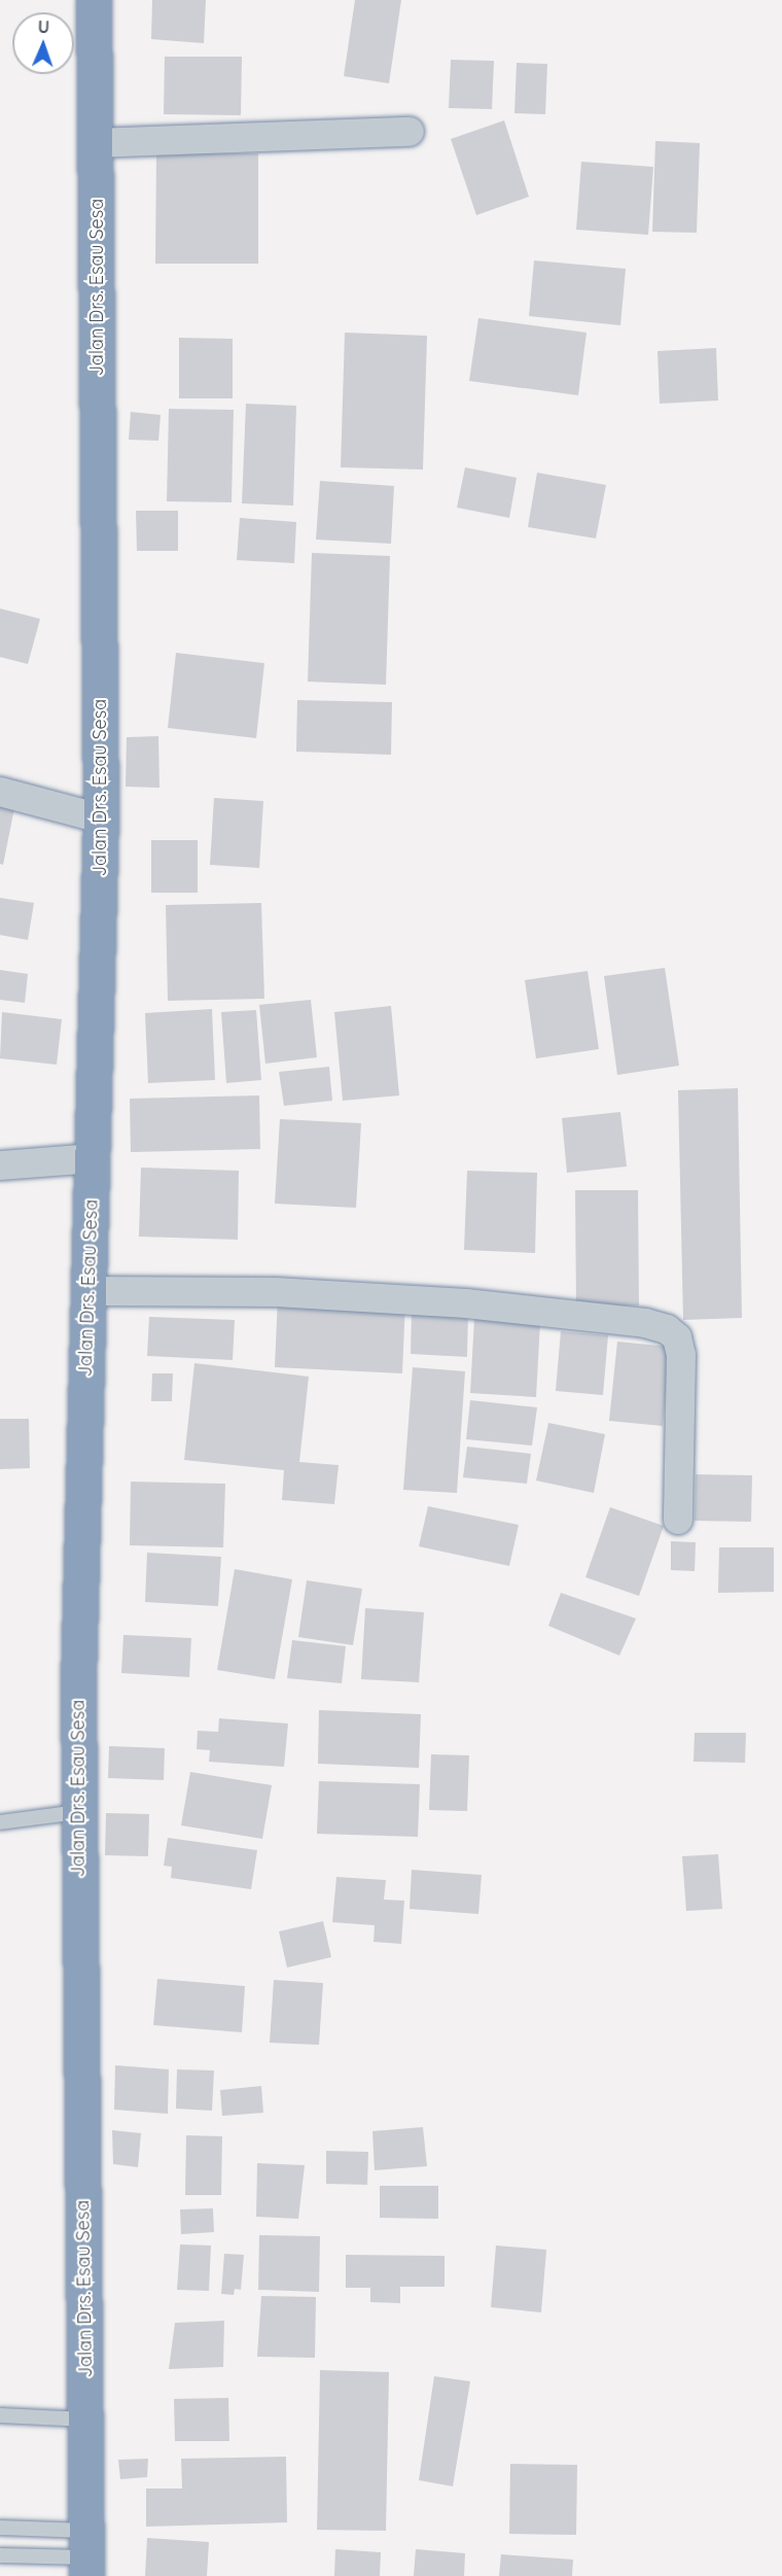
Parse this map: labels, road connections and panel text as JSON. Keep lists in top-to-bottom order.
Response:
{
  "streets": {
    "highway": ["Jalan Drs. Esau Sesa"]
  },
  "north": "top"
}
